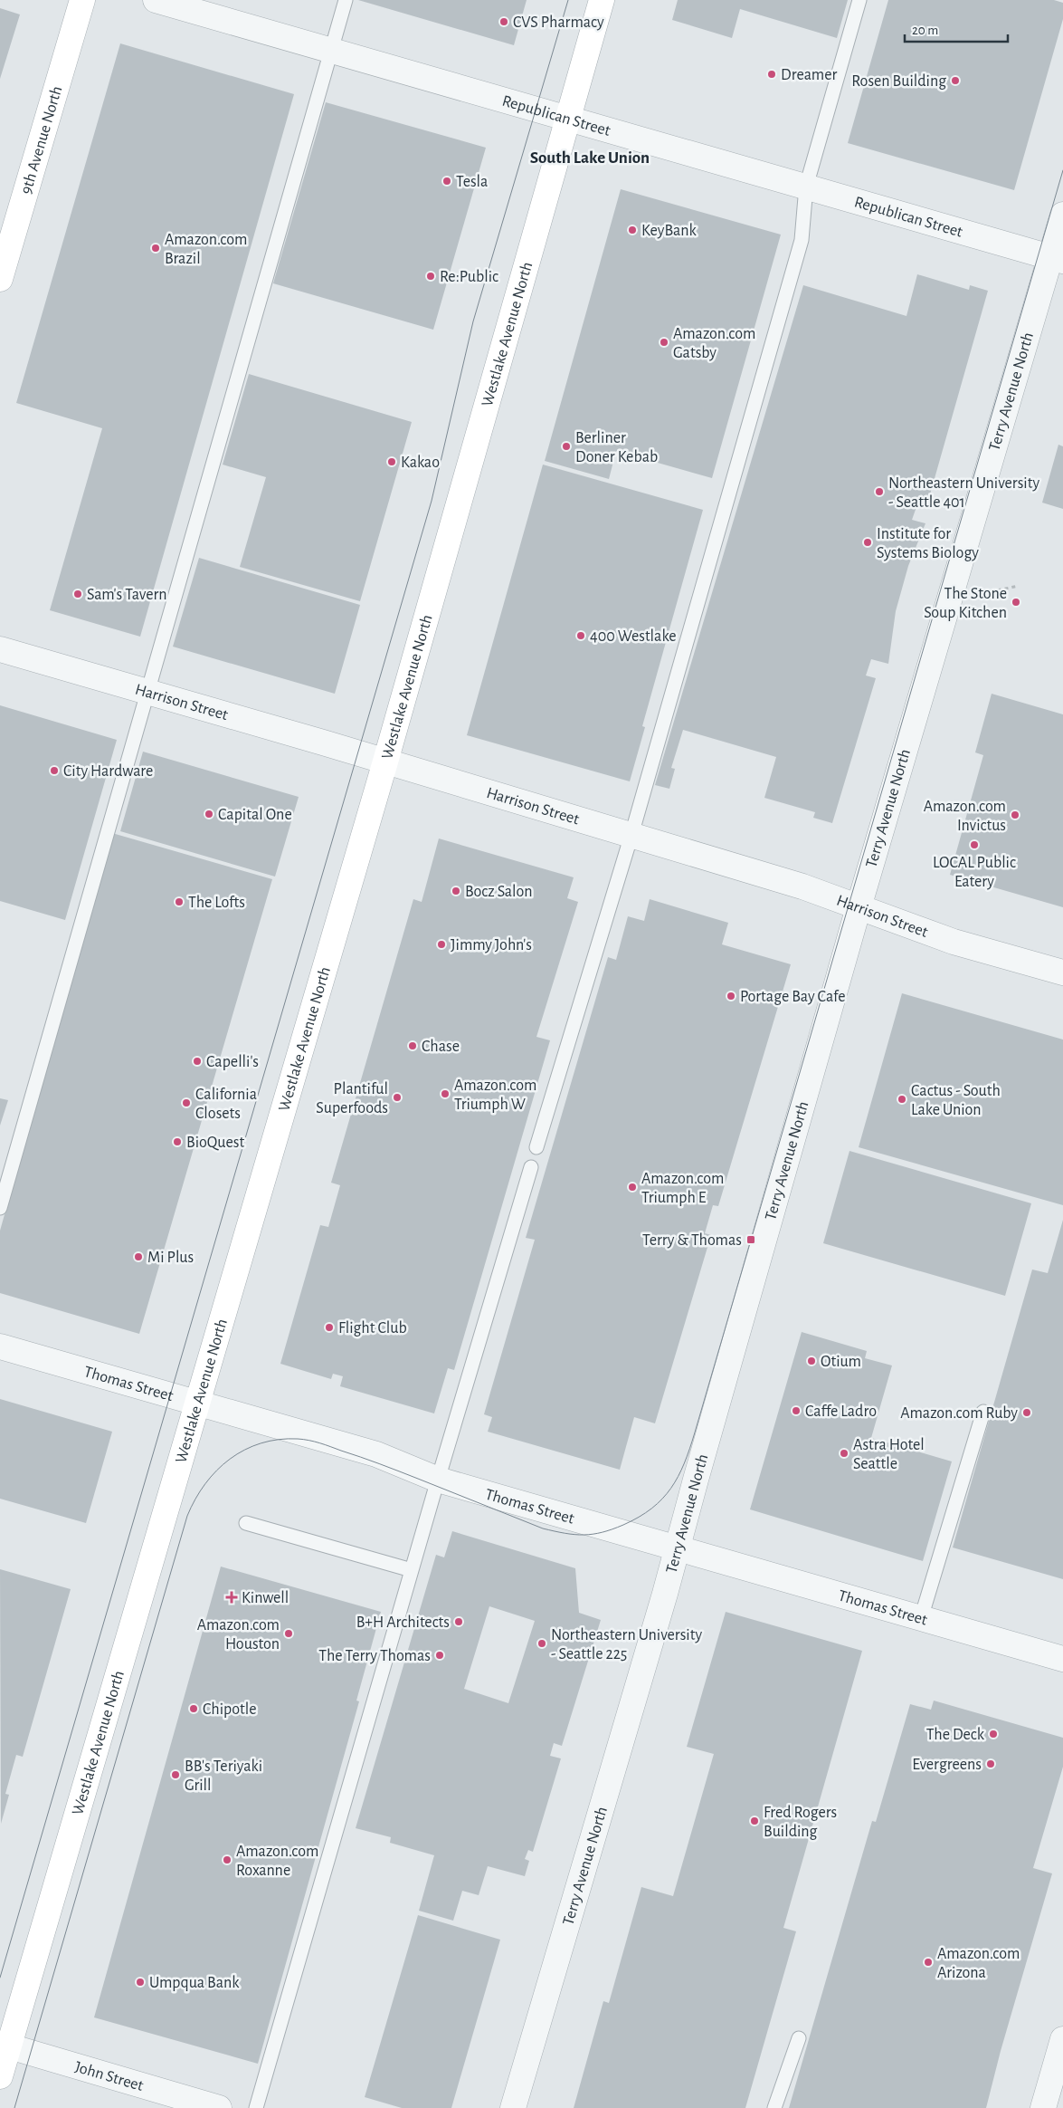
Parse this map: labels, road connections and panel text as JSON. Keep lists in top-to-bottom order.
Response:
{
  "streets": {
    "main road": ["9th Avenue North", "Westlake Avenue North"],
    "street": [
      "Republican Street",
      "Terry Avenue North",
      "Harrison Street",
      "Thomas Street",
      "John Street"
    ]
  },
  "crossings": [
    ["Republican Street", "Westlake Avenue North"],
    ["Republican Street", "Terry Avenue North"],
    ["Westlake Avenue North", "Harrison Street"],
    ["Westlake Avenue North", "Thomas Street"],
    ["Westlake Avenue North", "John Street"],
    ["Terry Avenue North", "Harrison Street"],
    ["Terry Avenue North", "Thomas Street"]
  ],
  "districts": ["South Lake Union"],
  "places": {
    "other": [
      "CVS Pharmacy",
      "Dreamer",
      "Rosen Building",
      "Tesla",
      "KeyBank",
      "Amazon.com Brazil",
      "Re:Public",
      "Amazon.com Gatsby",
      "Berliner Doner Kebab",
      "Kakao",
      "Northeastern University - Seattle 401",
      "Institute for Systems Biology",
      "Sam's Tavern",
      "The Stone Soup Kitchen",
      "400 Westlake",
      "City Hardware",
      "Capital One",
      "Amazon.com Invictus",
      "LOCAL Public Eatery",
      "Bocz Salon",
      "The Lofts",
      "Jimmy John's",
      "Portage Bay Cafe",
      "Chase",
      "Capelli's",
      "Amazon.com Triumph W",
      "Plantiful Superfoods",
      "Cactus - South Lake Union",
      "California Closets",
      "BioQuest",
      "Amazon.com Triumph E",
      "Mi Plus",
      "Flight Club",
      "Otium",
      "Caffe Ladro",
      "Amazon.com Ruby",
      "Astra Hotel Seattle",
      "B+H Architects",
      "Amazon.com Houston",
      "Northeastern University - Seattle 225",
      "The Terry Thomas",
      "Chipotle",
      "The Deck",
      "Evergreens",
      "BB's Teriyaki Grill",
      "Fred Rogers Building",
      "Amazon.com Roxanne",
      "Amazon.com Arizona",
      "Umpqua Bank"
    ],
    "transit": ["Terry & Thomas"],
    "health": ["Kinwell"]
  },
  "scale_bar": "20 m"
}
